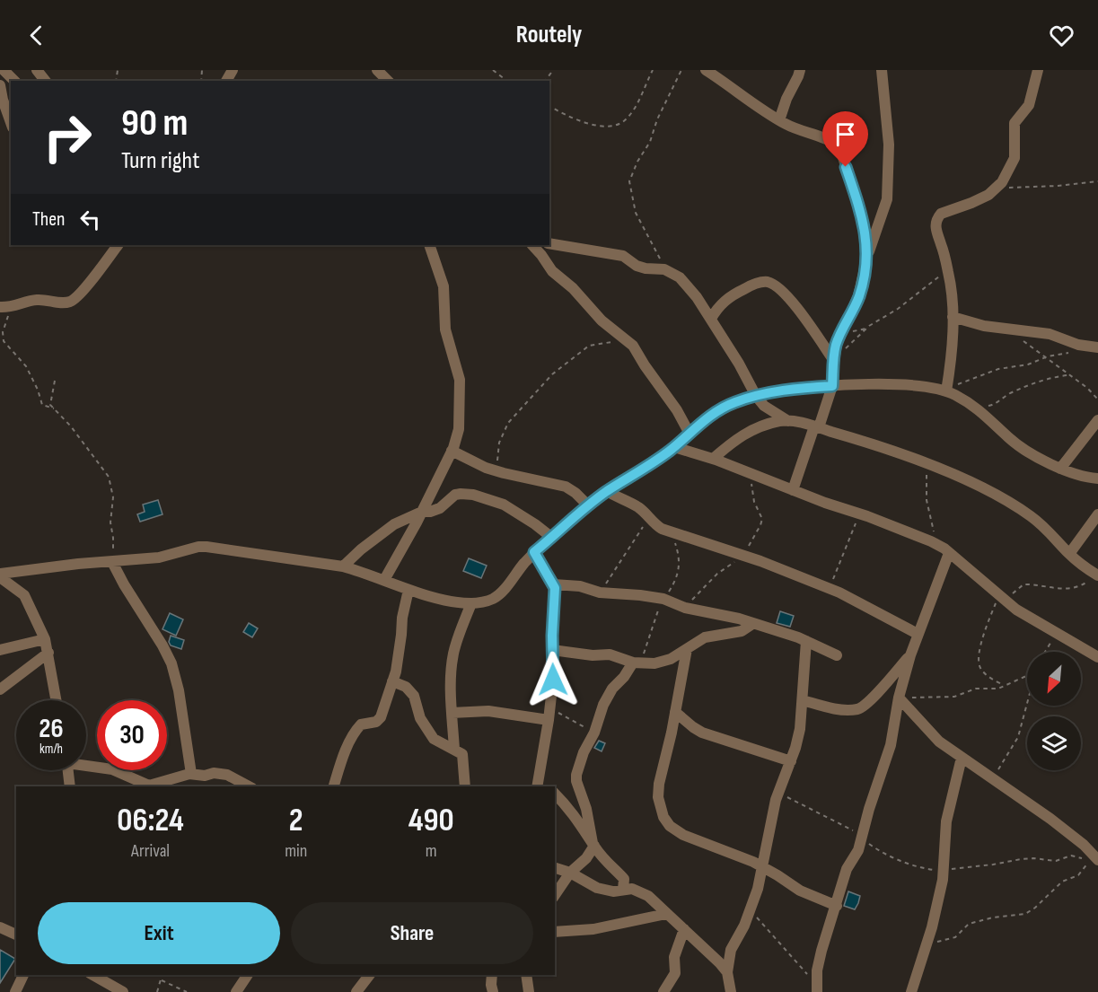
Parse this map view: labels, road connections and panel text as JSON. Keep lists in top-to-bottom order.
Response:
{
  "north": "bottom left",
  "page": {
    "header": "Routely",
    "turn": ["90 m", "Turn right"],
    "then": "Then",
    "speed": "26 km/h",
    "limit": "30",
    "eta": [
      "06:24",
      "Arrival",
      "2",
      "min",
      "490",
      "m"
    ],
    "buttons": ["Exit", "Share"]
  }
}
